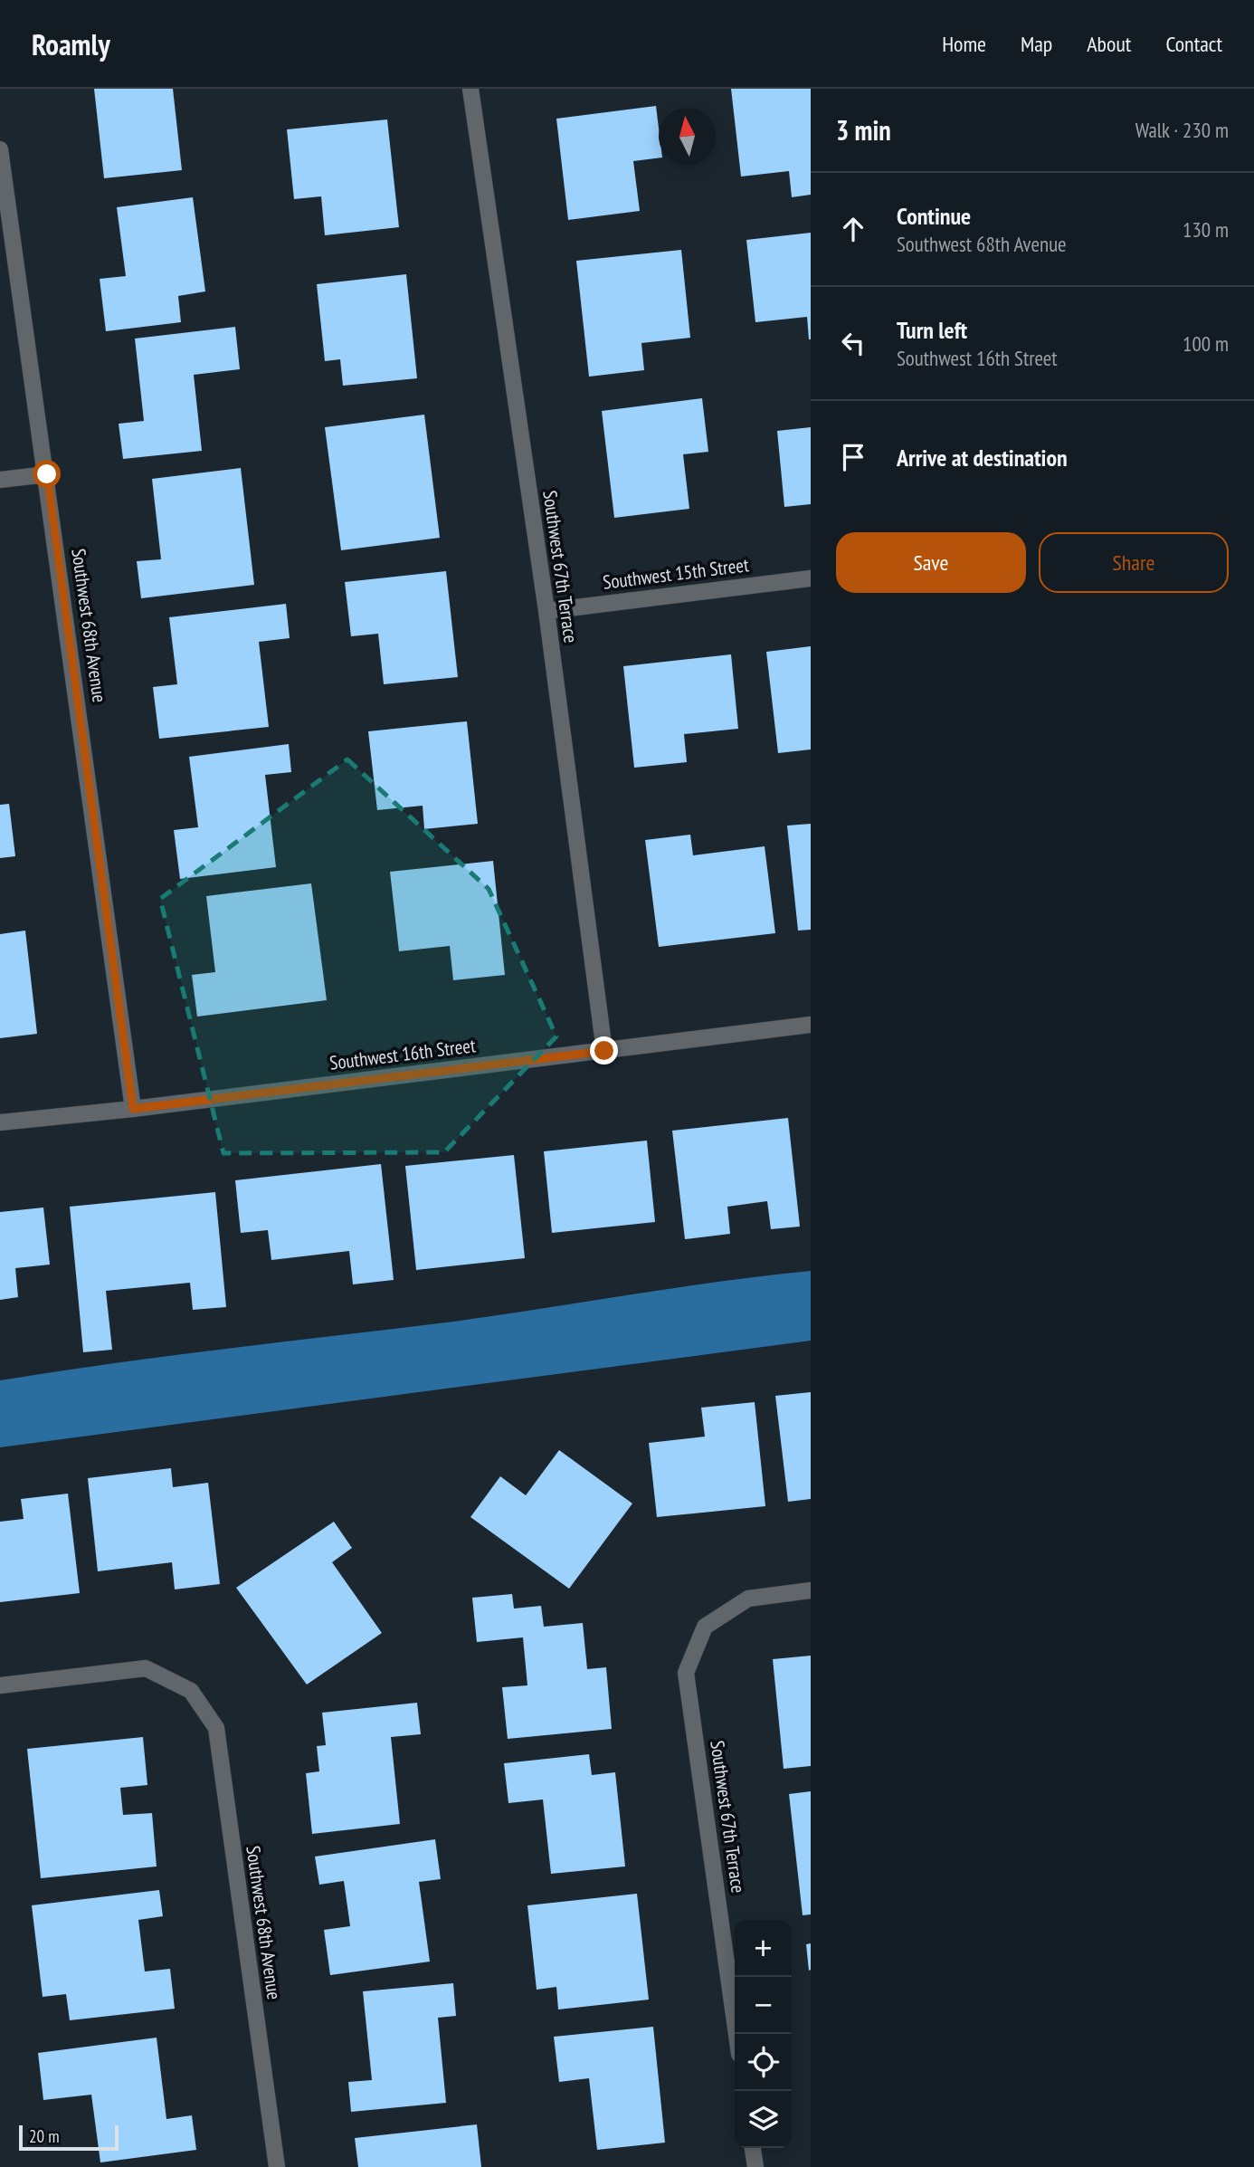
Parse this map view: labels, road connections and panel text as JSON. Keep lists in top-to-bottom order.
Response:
{
  "streets": {
    "street": [
      "Southwest 67th Terrace",
      "Southwest 15th Street",
      "Southwest 68th Avenue",
      "Southwest 16th Street"
    ]
  },
  "crossings": [
    ["Southwest 67th Terrace", "Southwest 15th Street"],
    ["Southwest 67th Terrace", "Southwest 16th Street"],
    ["Southwest 68th Avenue", "Southwest 16th Street"]
  ],
  "scale_bar": "20 m",
  "north": "top",
  "page": {
    "header": "Roamly",
    "nav": [
      "Home",
      "Map",
      "About",
      "Contact"
    ],
    "heading": ["3 min", "Walk · 230 m"],
    "list": [
      ["Continue", "Southwest 68th Avenue", "130 m"],
      ["Turn left", "Southwest 16th Street", "100 m"],
      "Arrive at destination"
    ],
    "buttons": ["Save", "Share"],
    "map_buttons": ["+", "−"],
    "scale": "20 m"
  }
}
